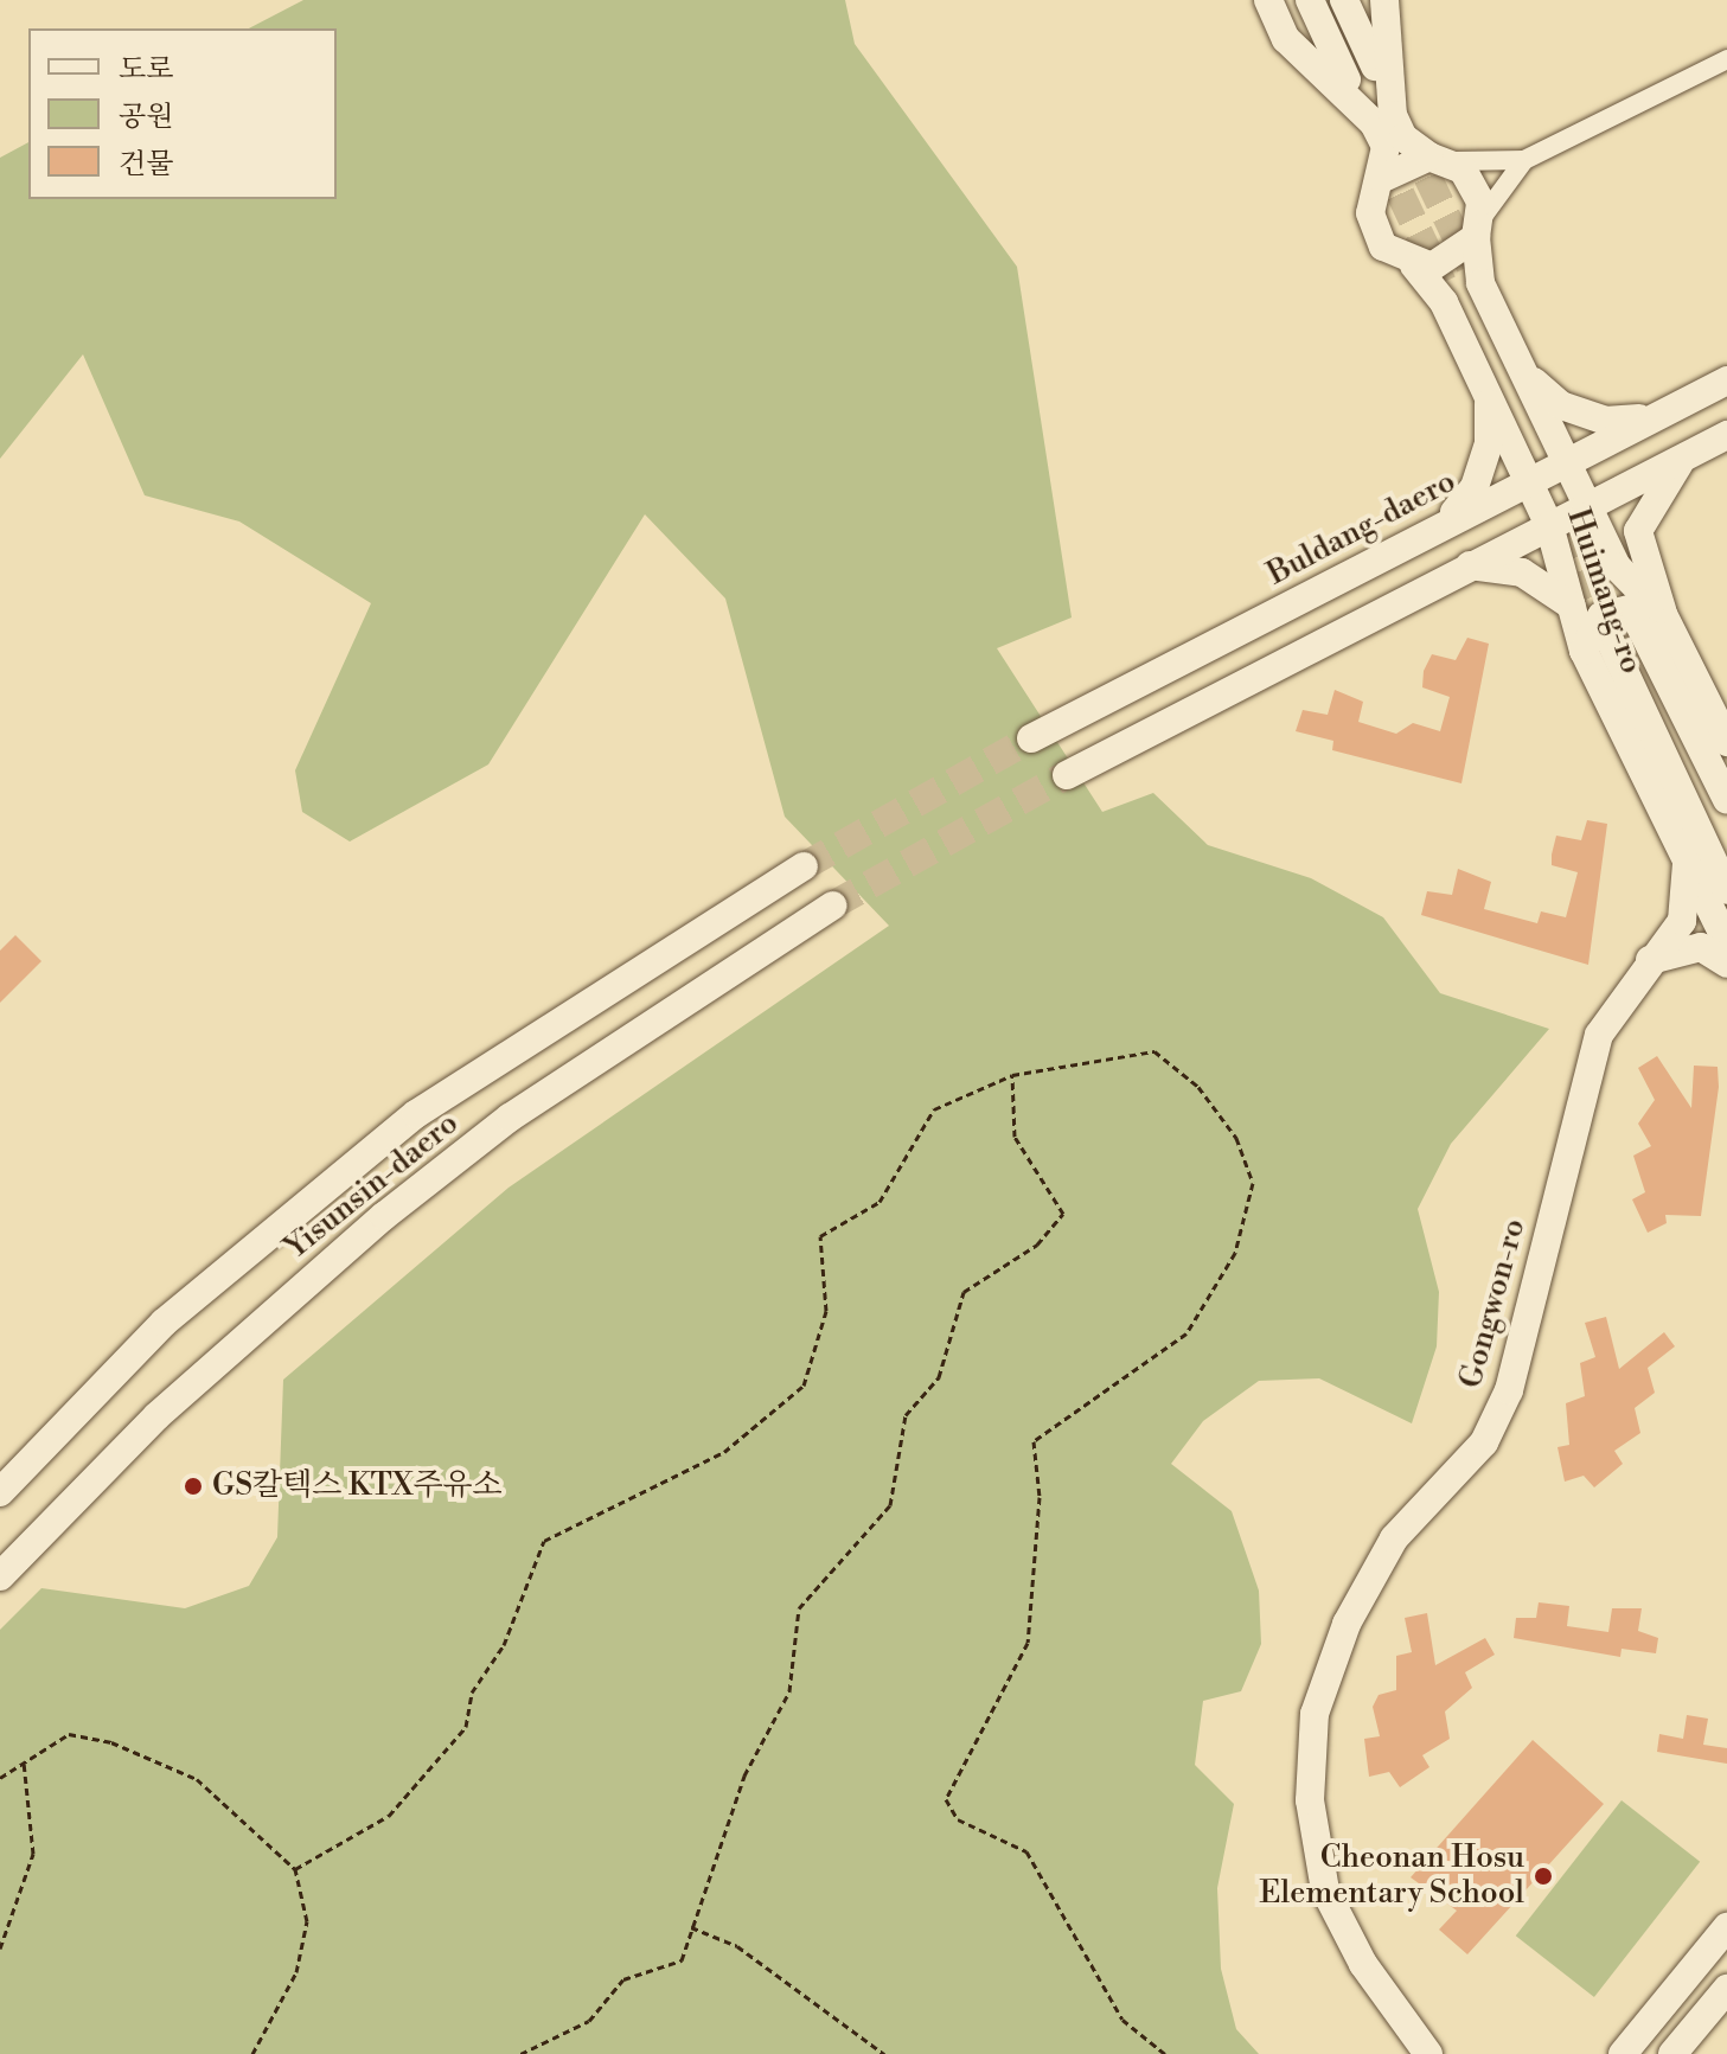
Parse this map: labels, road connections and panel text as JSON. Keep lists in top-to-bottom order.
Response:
{
  "streets": {
    "main road": [
      "Buldang-daero",
      "Huimang-ro",
      "Yisunsin-daero",
      "Gongwon-ro"
    ]
  },
  "crossings": [
    ["Buldang-daero", "Huimang-ro"],
    ["Huimang-ro", "Gongwon-ro"]
  ],
  "places": ["GS칼텍스 KTX주유소", "Cheonan Hosu Elementary School"],
  "legend": ["도로", "공원", "건물"]
}
